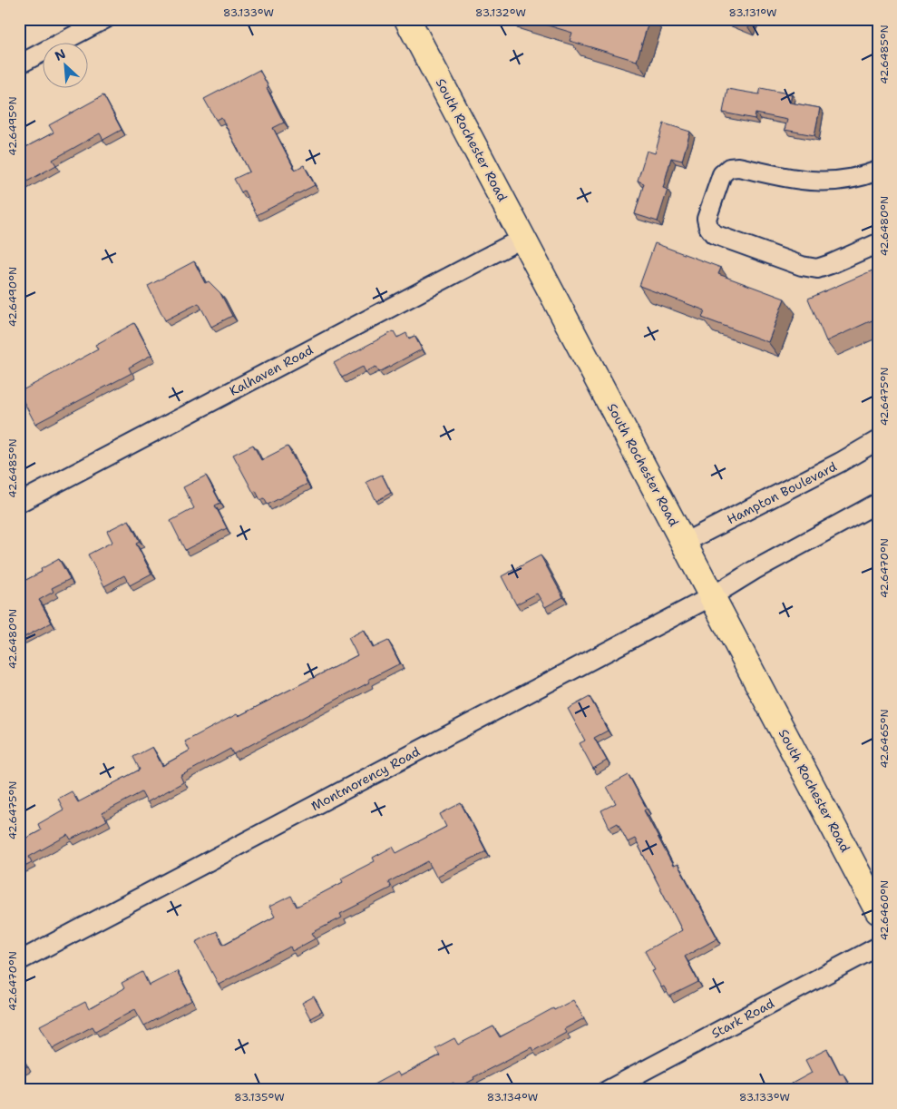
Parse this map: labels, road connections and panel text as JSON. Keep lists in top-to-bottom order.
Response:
{
  "streets": {
    "main road": ["South Rochester Road"],
    "street": [
      "Kalhaven Road",
      "Hampton Boulevard",
      "Montmorency Road",
      "Stark Road"
    ]
  },
  "crossings": [
    ["South Rochester Road", "Kalhaven Road"],
    ["South Rochester Road", "Hampton Boulevard"],
    ["South Rochester Road", "Montmorency Road"]
  ],
  "north": "top left",
  "coordinates": [
    "83.133°W",
    "83.132°W",
    "83.131°W",
    "42.6485°N",
    "42.6495°N",
    "42.6480°N",
    "42.6490°N",
    "42.6475°N",
    "42.6470°N",
    "42.6465°N",
    "42.6460°N",
    "83.135°W",
    "83.134°W"
  ]
}
